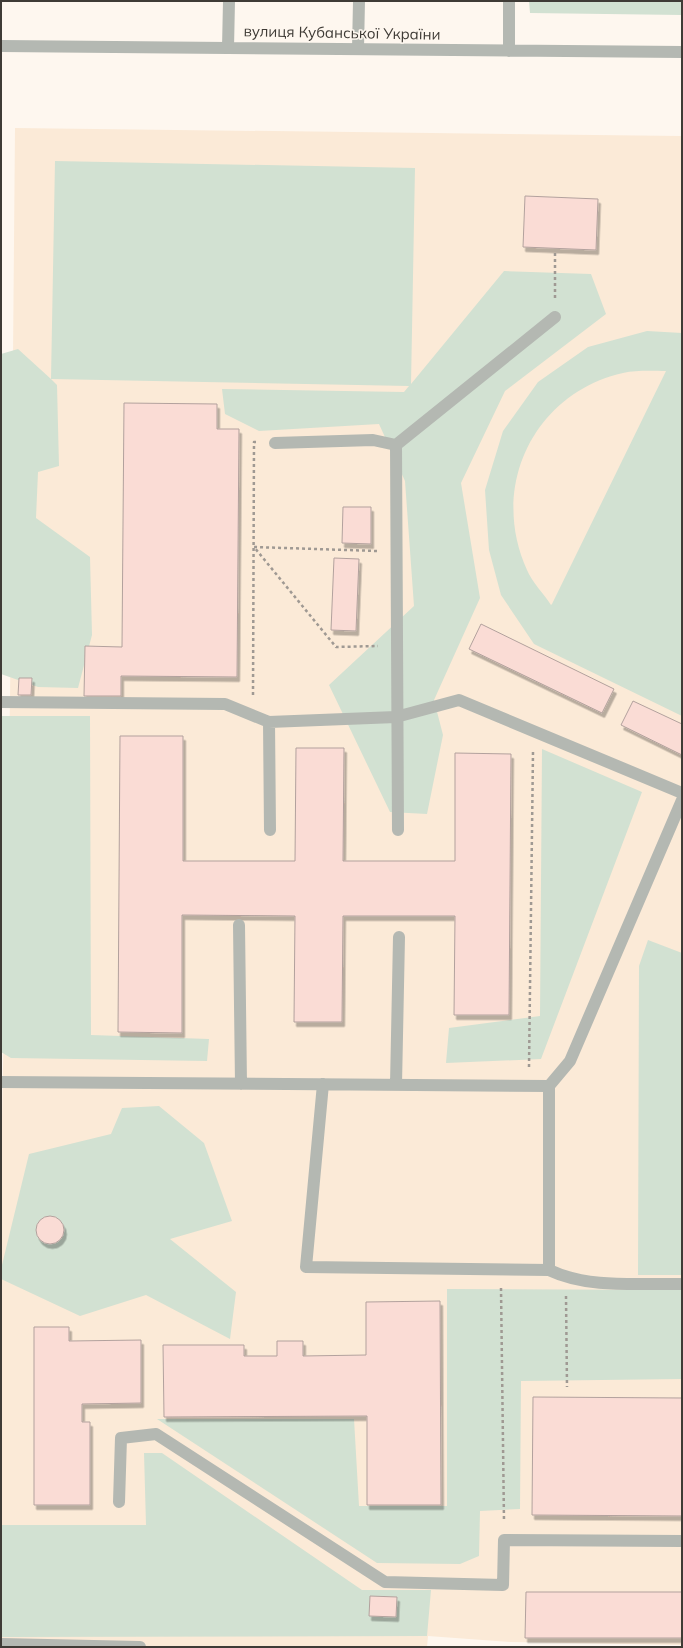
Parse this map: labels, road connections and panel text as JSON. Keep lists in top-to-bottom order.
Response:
{
  "streets": {
    "street": ["вулиця Кубанської України"]
  }
}
